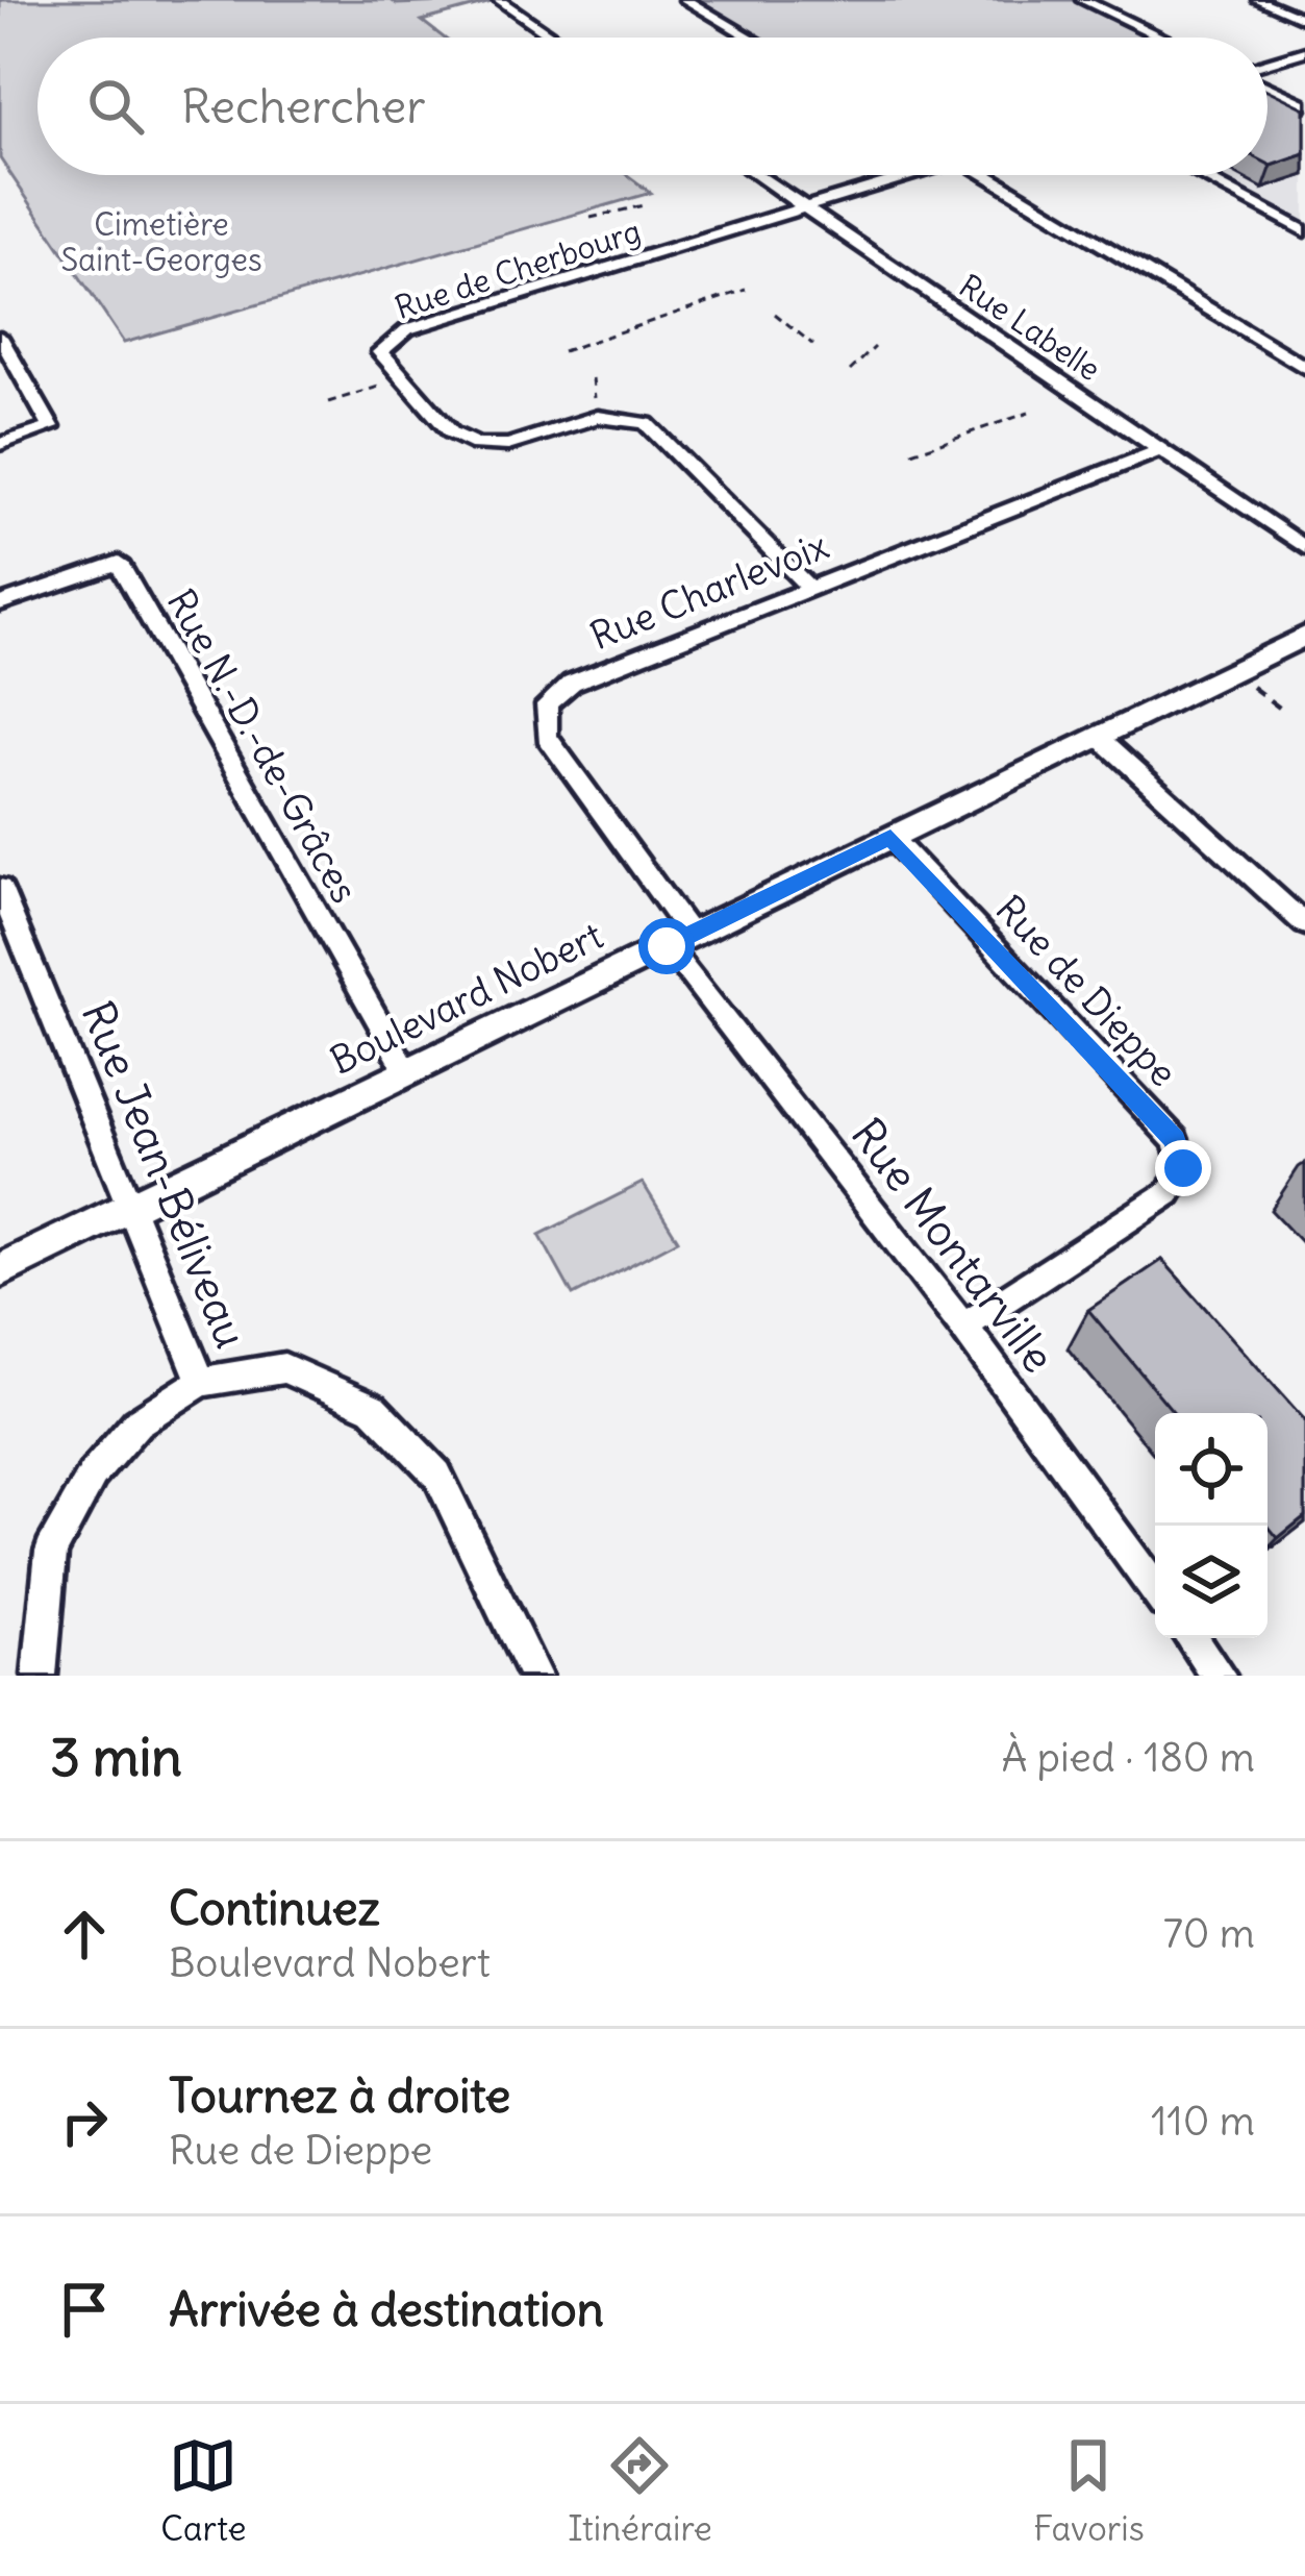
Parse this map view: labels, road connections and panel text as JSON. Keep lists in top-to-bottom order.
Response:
{
  "streets": {
    "street": [
      "Rue de Cherbourg",
      "Rue Labelle",
      "Rue Charlevoix",
      "Rue N.-D.-de-Grâces",
      "Rue de Dieppe",
      "Boulevard Nobert",
      "Rue Jean-Béliveau",
      "Rue Montarville"
    ]
  },
  "crossings": [
    ["Rue de Cherbourg", "Rue Labelle"],
    ["Rue de Cherbourg", "Rue Charlevoix"],
    ["Rue Labelle", "Rue Charlevoix"],
    ["Rue Charlevoix", "Boulevard Nobert"],
    ["Rue Charlevoix", "Rue Montarville"],
    ["Rue N.-D.-de-Grâces", "Boulevard Nobert"],
    ["Rue de Dieppe", "Boulevard Nobert"],
    ["Rue de Dieppe", "Rue Montarville"],
    ["Boulevard Nobert", "Rue Jean-Béliveau"],
    ["Boulevard Nobert", "Rue Montarville"]
  ],
  "parks": ["Cimetière Saint-Georges"],
  "page": {
    "search": "Rechercher",
    "heading": ["3 min", "À pied · 180 m"],
    "list": [
      ["Continuez", "Boulevard Nobert", "70 m"],
      ["Tournez à droite", "Rue de Dieppe", "110 m"],
      "Arrivée à destination"
    ],
    "nav": ["Carte", "Itinéraire", "Favoris"]
  }
}
